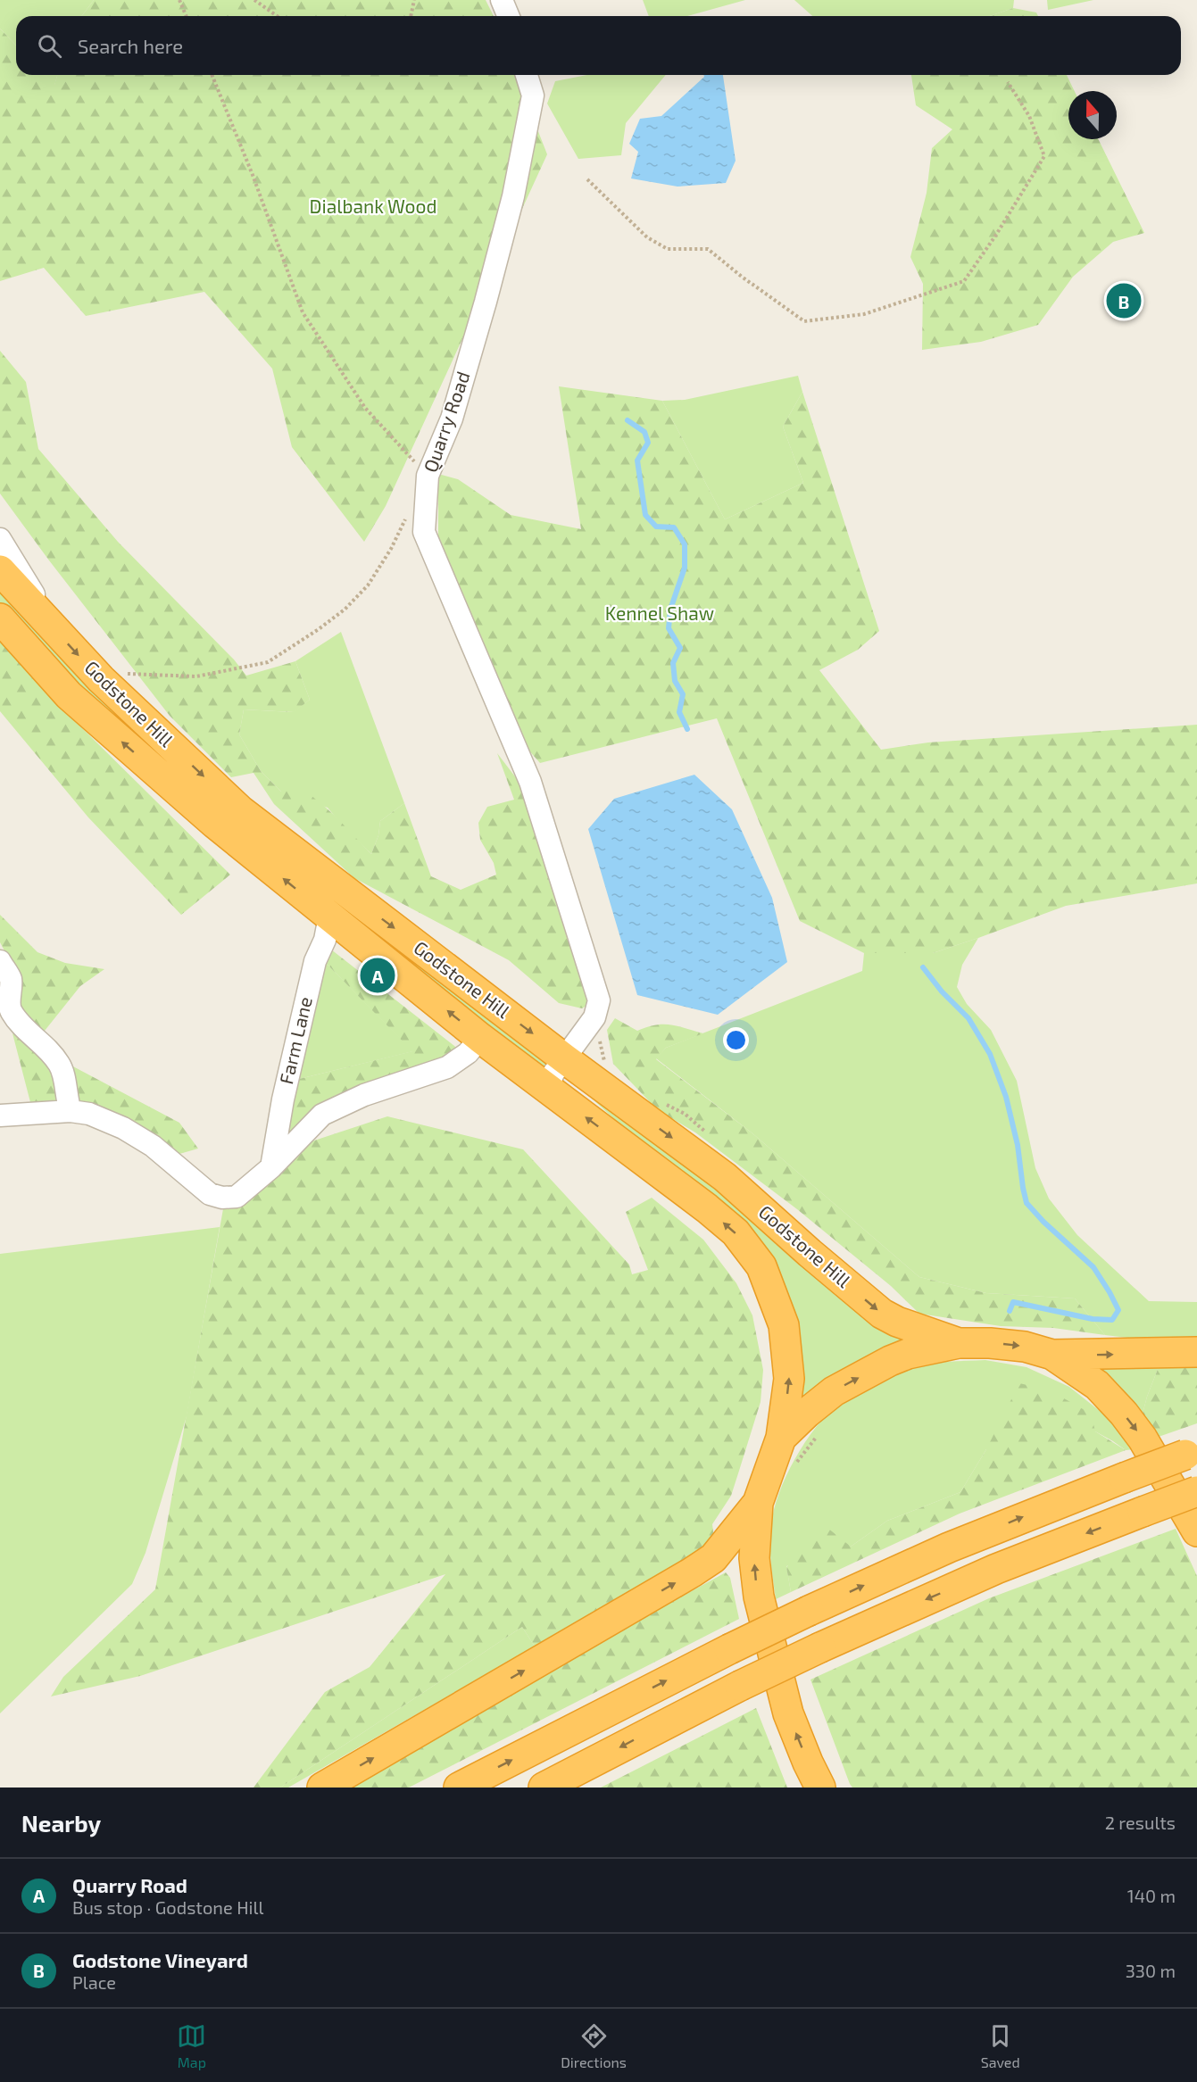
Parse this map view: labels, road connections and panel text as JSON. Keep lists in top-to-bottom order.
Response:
{
  "streets": {
    "highway": ["Godstone Hill"],
    "street": ["Quarry Road", "Farm Lane"]
  },
  "crossings": [
    ["Quarry Road", "Godstone Hill"],
    ["Godstone Hill", "Farm Lane"]
  ],
  "parks": ["Dialbank Wood", "Kennel Shaw"],
  "north": "top",
  "page": {
    "search": "Search here",
    "pins": ["B", "A"],
    "heading": ["Nearby", "2 results"],
    "list": [
      {
        "mark": "A",
        "name": "Quarry Road",
        "note": "Bus stop · Godstone Hill",
        "value": "140 m"
      },
      {
        "mark": "B",
        "name": "Godstone Vineyard",
        "note": "Place",
        "value": "330 m"
      }
    ],
    "nav": ["Map", "Directions", "Saved"]
  }
}
